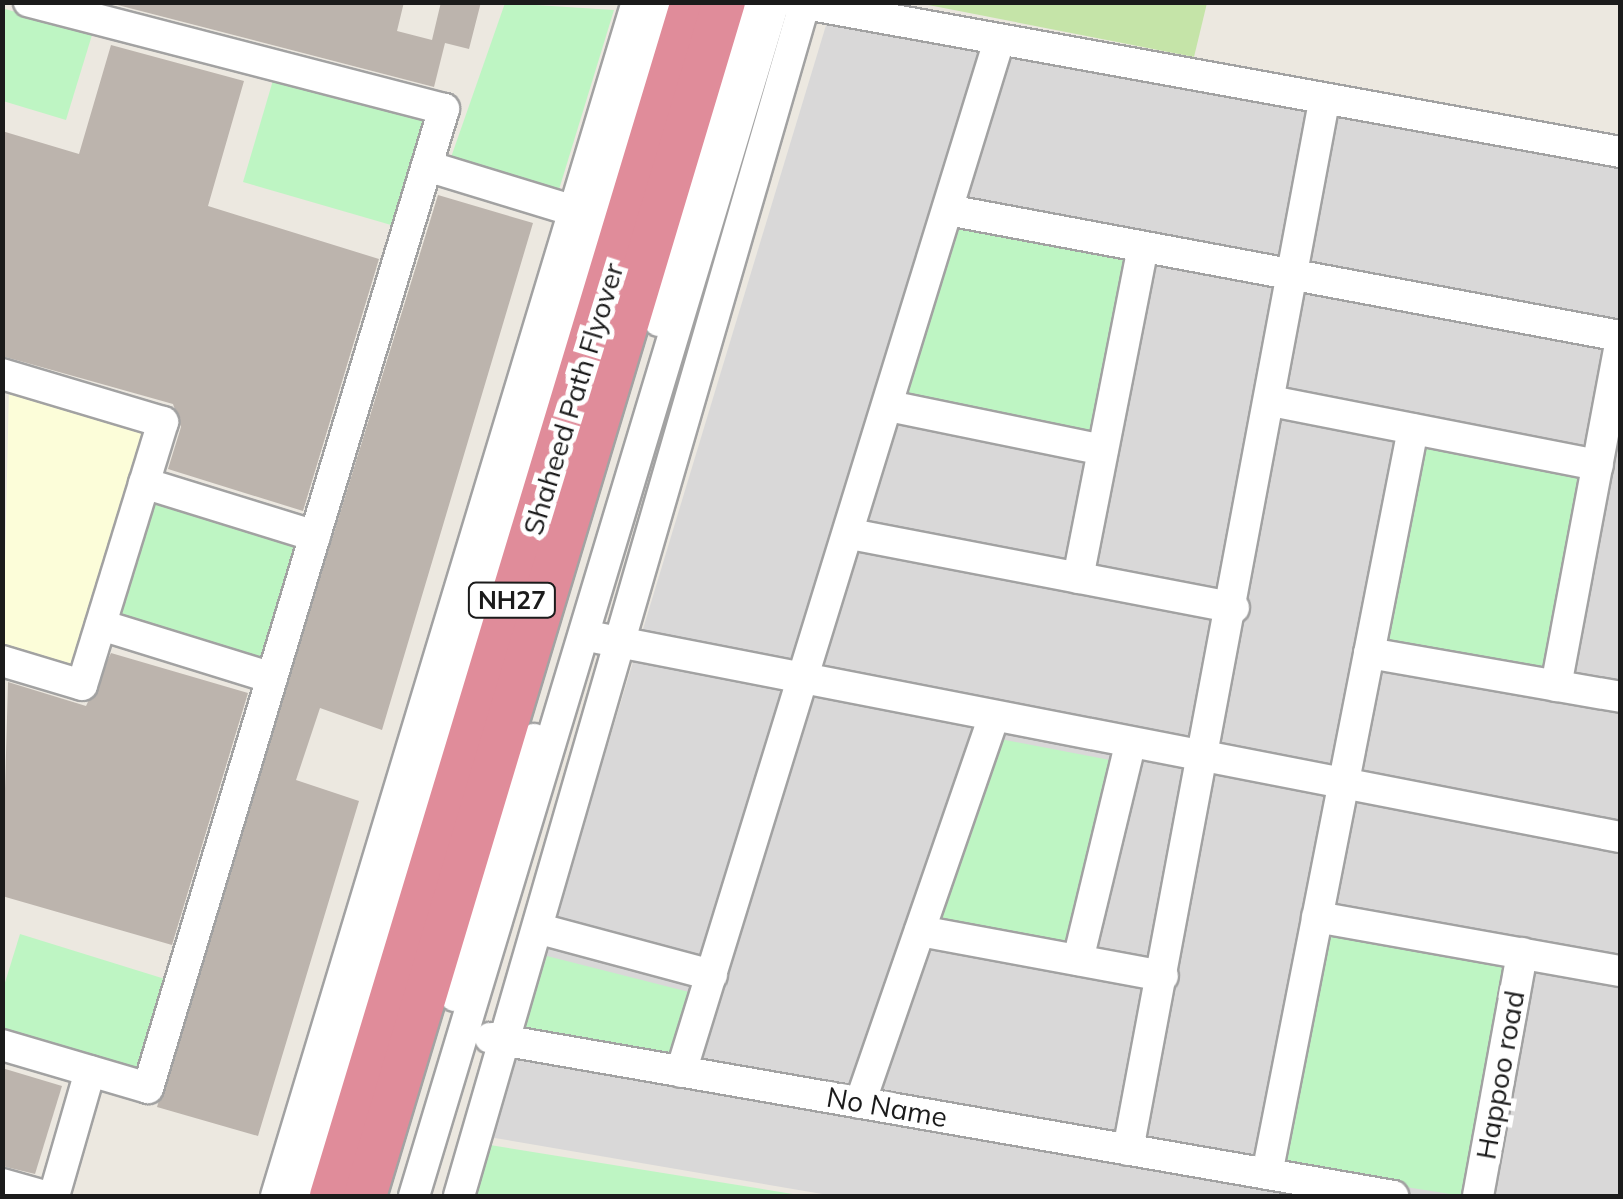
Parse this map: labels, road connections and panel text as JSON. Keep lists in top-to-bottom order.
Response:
{
  "streets": {
    "highway": ["Shaheed Path Flyover", "NH27"],
    "street": ["Happoo road", "No Name"]
  }
}
